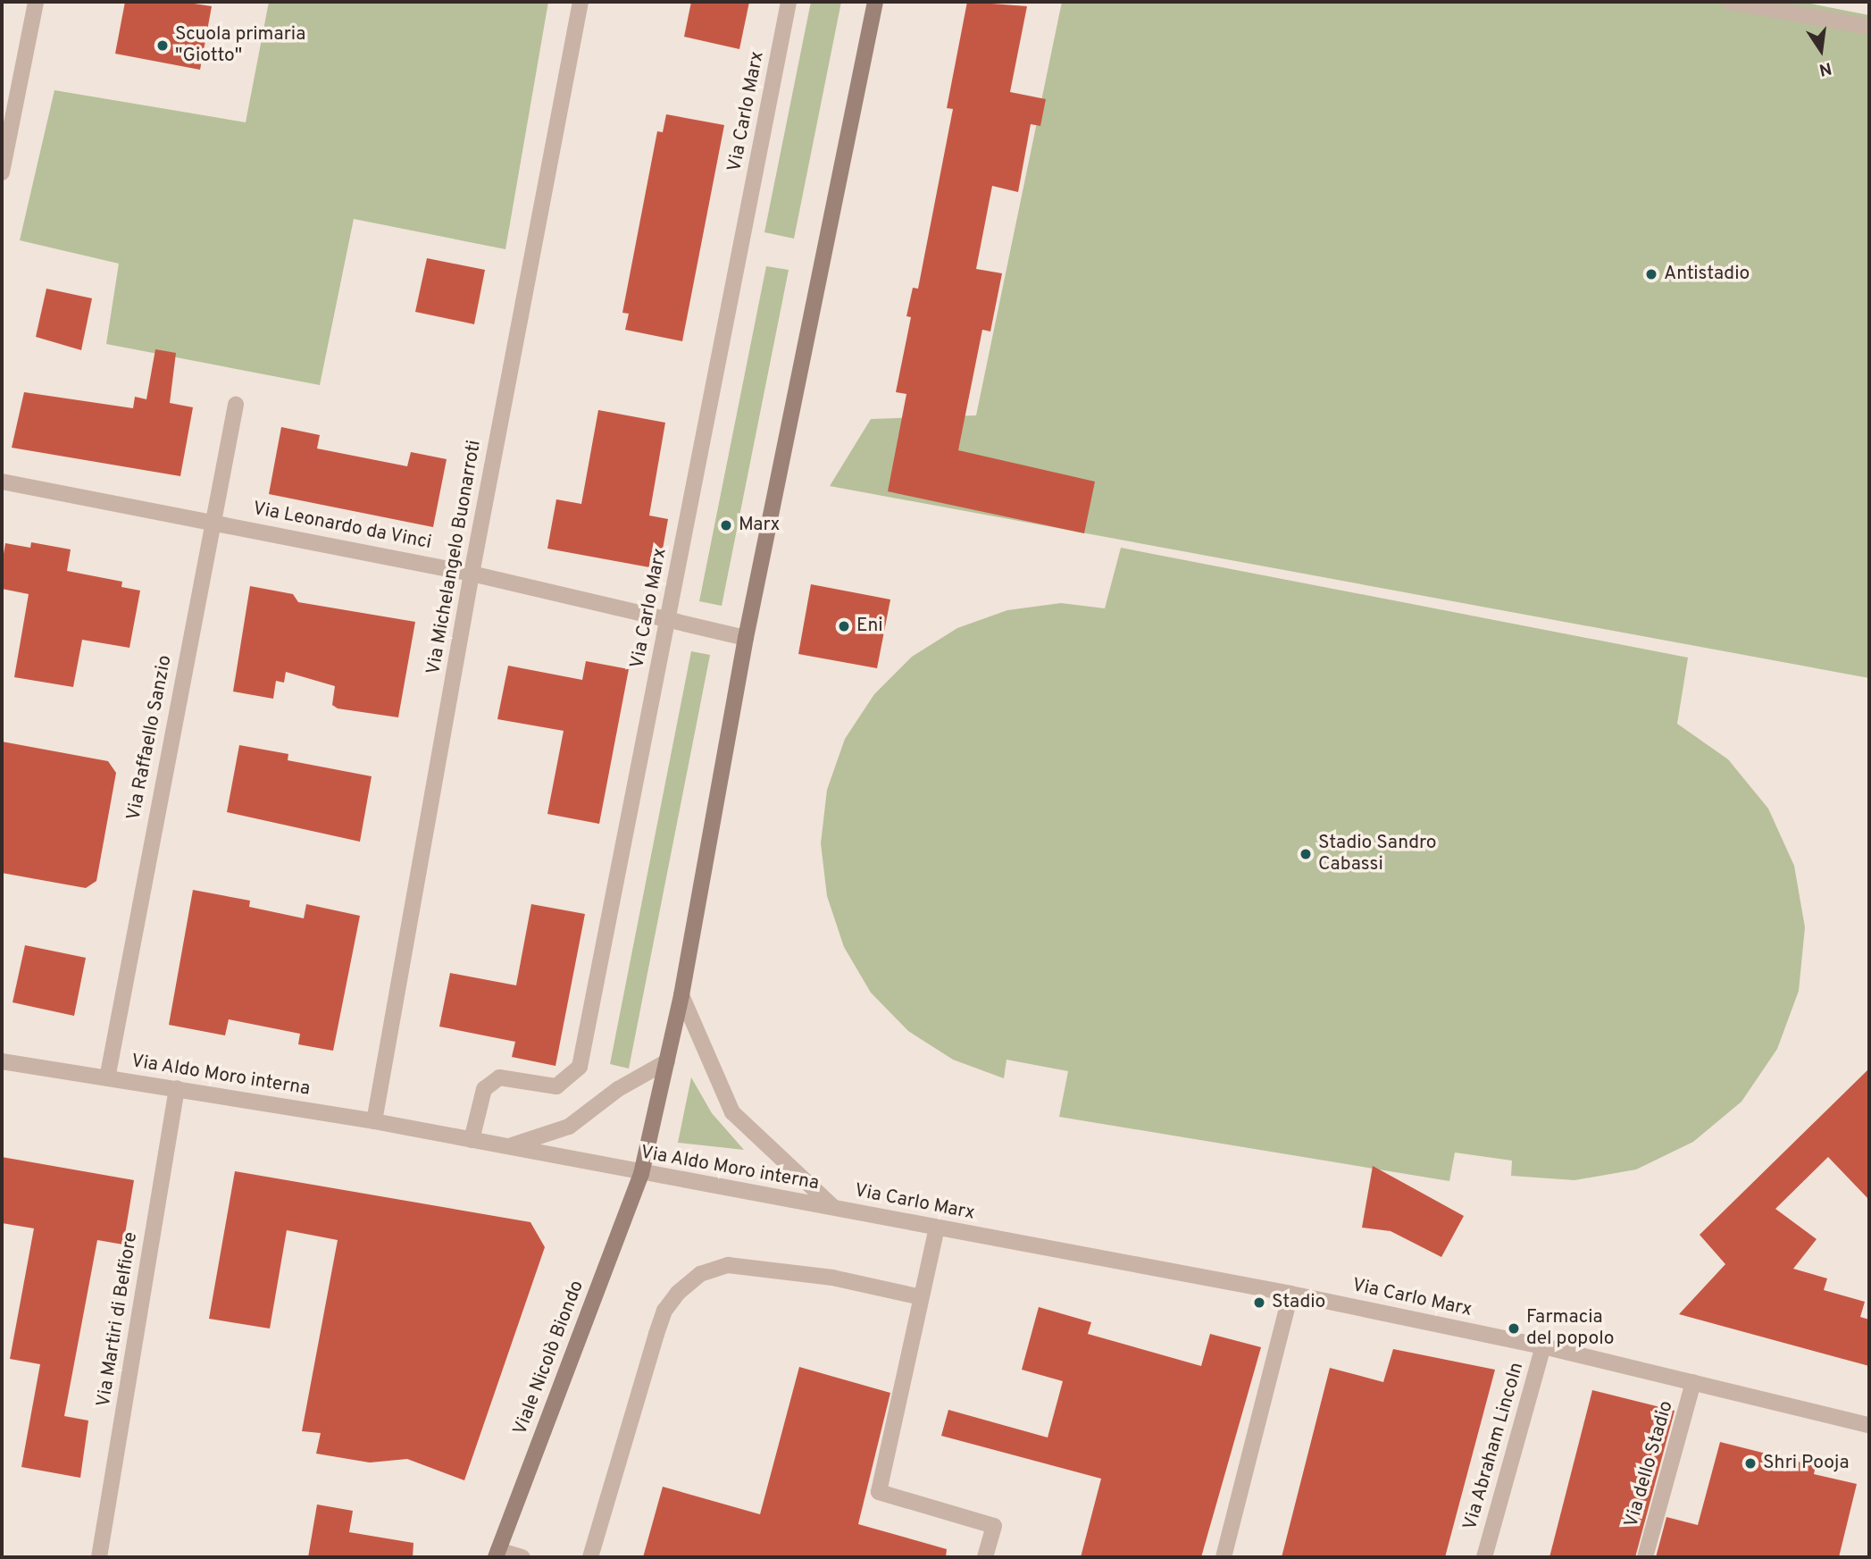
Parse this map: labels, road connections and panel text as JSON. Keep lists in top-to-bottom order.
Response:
{
  "streets": {
    "main road": ["Viale Nicolò Biondo"],
    "street": [
      "Via Carlo Marx",
      "Via Leonardo da Vinci",
      "Via Michelangelo Buonarroti",
      "Via Raffaello Sanzio",
      "Via Aldo Moro interna",
      "Via Martiri di Belfiore",
      "Via Abraham Lincoln",
      "Via dello Stadio"
    ]
  },
  "crossings": [
    ["Via Carlo Marx", "Via Leonardo da Vinci"],
    ["Via Carlo Marx", "Via Aldo Moro interna"],
    ["Via Carlo Marx", "Via Abraham Lincoln"],
    ["Via Carlo Marx", "Via dello Stadio"],
    ["Via Leonardo da Vinci", "Via Michelangelo Buonarroti"],
    ["Via Leonardo da Vinci", "Via Raffaello Sanzio"],
    ["Via Michelangelo Buonarroti", "Via Aldo Moro interna"],
    ["Via Raffaello Sanzio", "Via Aldo Moro interna"],
    ["Via Aldo Moro interna", "Via Martiri di Belfiore"],
    ["Via Aldo Moro interna", "Viale Nicolò Biondo"]
  ],
  "places": [
    "Scuola primaria \"Giotto\"",
    "Antistadio",
    "Marx",
    "Eni",
    "Stadio Sandro Cabassi",
    "Stadio",
    "Farmacia del popolo",
    "Shri Pooja"
  ],
  "north": "bottom"
}
